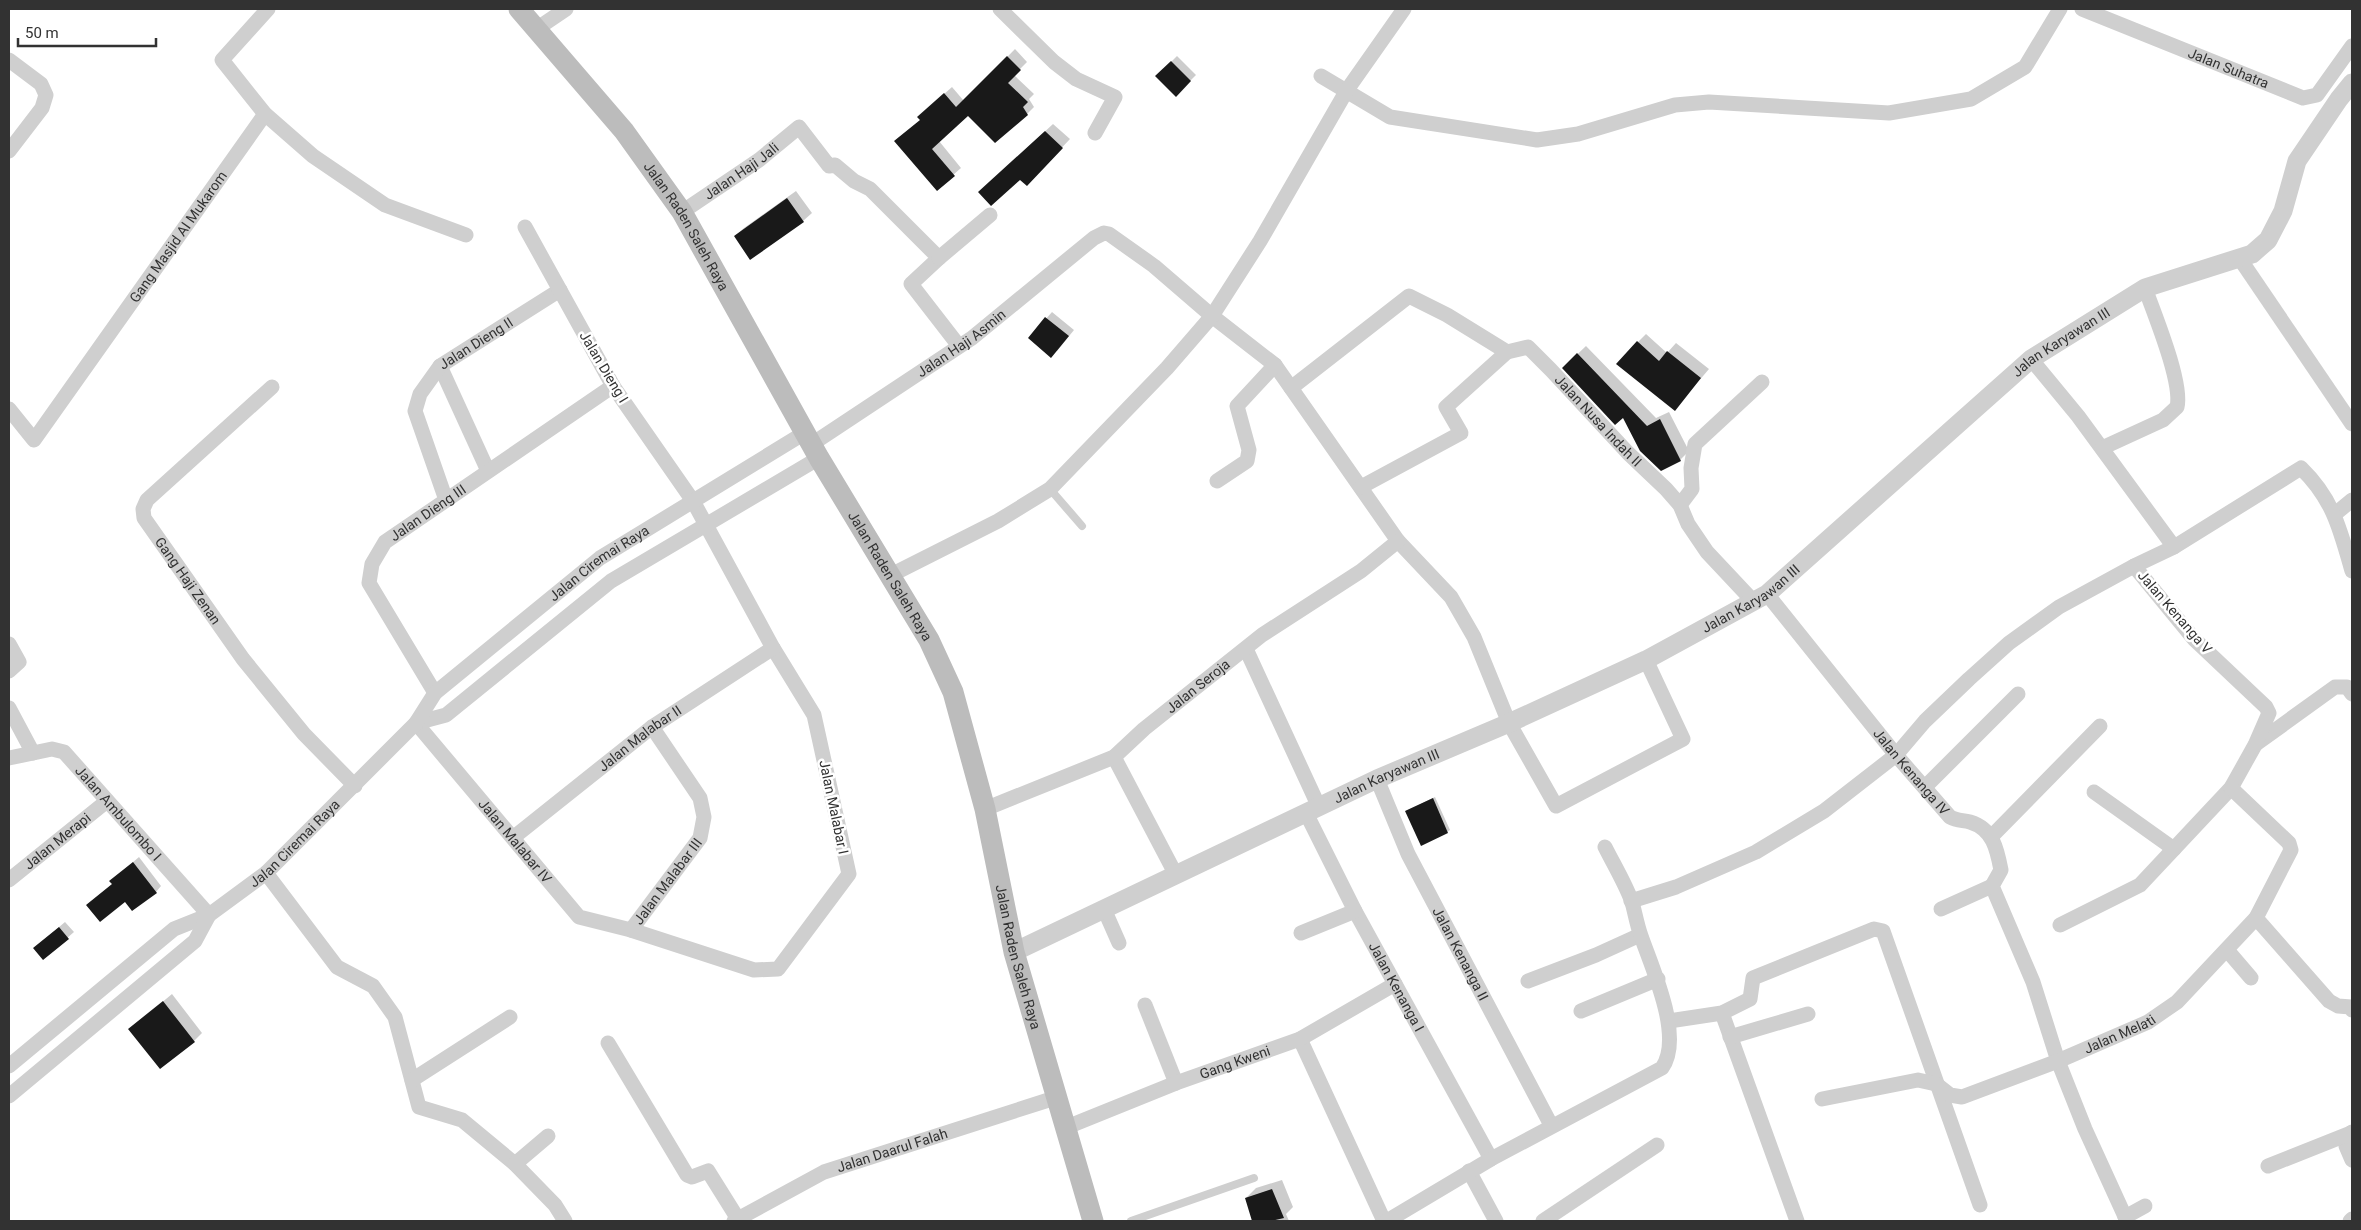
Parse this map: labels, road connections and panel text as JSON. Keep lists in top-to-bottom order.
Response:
{
  "streets": {
    "main road": ["Jalan Raden Saleh Raya"],
    "street": [
      "Jalan Suhatra",
      "Jalan Haji Jali",
      "Gang Masjid Al Mukarom",
      "Jalan Haji Asmin",
      "Jalan Karyawan III",
      "Jalan Dieng II",
      "Jalan Dieng I",
      "Jalan Nusa Indah II",
      "Jalan Dieng III",
      "Jalan Ciremai Raya",
      "Gang Haji Zenan",
      "Jalan Kenanga V",
      "Jalan Seroja",
      "Jalan Malabar II",
      "Jalan Kenanga IV",
      "Jalan Malabar I",
      "Jalan Ambulombo I",
      "Jalan Malabar IV",
      "Jalan Merapi",
      "Jalan Malabar III",
      "Jalan Kenanga II",
      "Jalan Kenanga I",
      "Jalan Melati",
      "Gang Kweni",
      "Jalan Daarul Falah"
    ]
  },
  "crossings": [
    ["Jalan Haji Jali", "Jalan Raden Saleh Raya"],
    ["Jalan Raden Saleh Raya", "Jalan Haji Asmin"],
    ["Jalan Raden Saleh Raya", "Jalan Karyawan III"],
    ["Jalan Raden Saleh Raya", "Jalan Ciremai Raya"],
    ["Jalan Raden Saleh Raya", "Jalan Seroja"],
    ["Jalan Raden Saleh Raya", "Gang Kweni"],
    ["Jalan Raden Saleh Raya", "Jalan Daarul Falah"],
    ["Jalan Haji Asmin", "Jalan Ciremai Raya"],
    ["Jalan Karyawan III", "Jalan Nusa Indah II"],
    ["Jalan Karyawan III", "Jalan Kenanga IV"],
    ["Jalan Karyawan III", "Jalan Kenanga II"],
    ["Jalan Karyawan III", "Jalan Kenanga I"],
    ["Jalan Dieng II", "Jalan Dieng I"],
    ["Jalan Dieng II", "Jalan Dieng III"],
    ["Jalan Dieng I", "Jalan Dieng III"],
    ["Jalan Dieng I", "Jalan Ciremai Raya"],
    ["Jalan Dieng I", "Jalan Malabar I"],
    ["Jalan Nusa Indah II", "Jalan Kenanga IV"],
    ["Jalan Dieng III", "Jalan Ciremai Raya"],
    ["Jalan Ciremai Raya", "Gang Haji Zenan"],
    ["Jalan Ciremai Raya", "Jalan Malabar I"],
    ["Jalan Ciremai Raya", "Jalan Ambulombo I"],
    ["Jalan Ciremai Raya", "Jalan Malabar IV"],
    ["Jalan Kenanga V", "Jalan Melati"],
    ["Jalan Seroja", "Jalan Kenanga I"],
    ["Jalan Malabar II", "Jalan Malabar I"],
    ["Jalan Malabar II", "Jalan Malabar IV"],
    ["Jalan Malabar II", "Jalan Malabar III"],
    ["Jalan Malabar I", "Jalan Malabar IV"],
    ["Jalan Malabar I", "Jalan Malabar III"],
    ["Jalan Ambulombo I", "Jalan Merapi"],
    ["Jalan Malabar IV", "Jalan Malabar III"],
    ["Jalan Kenanga I", "Gang Kweni"]
  ],
  "scale_bar": "50 m"
}
